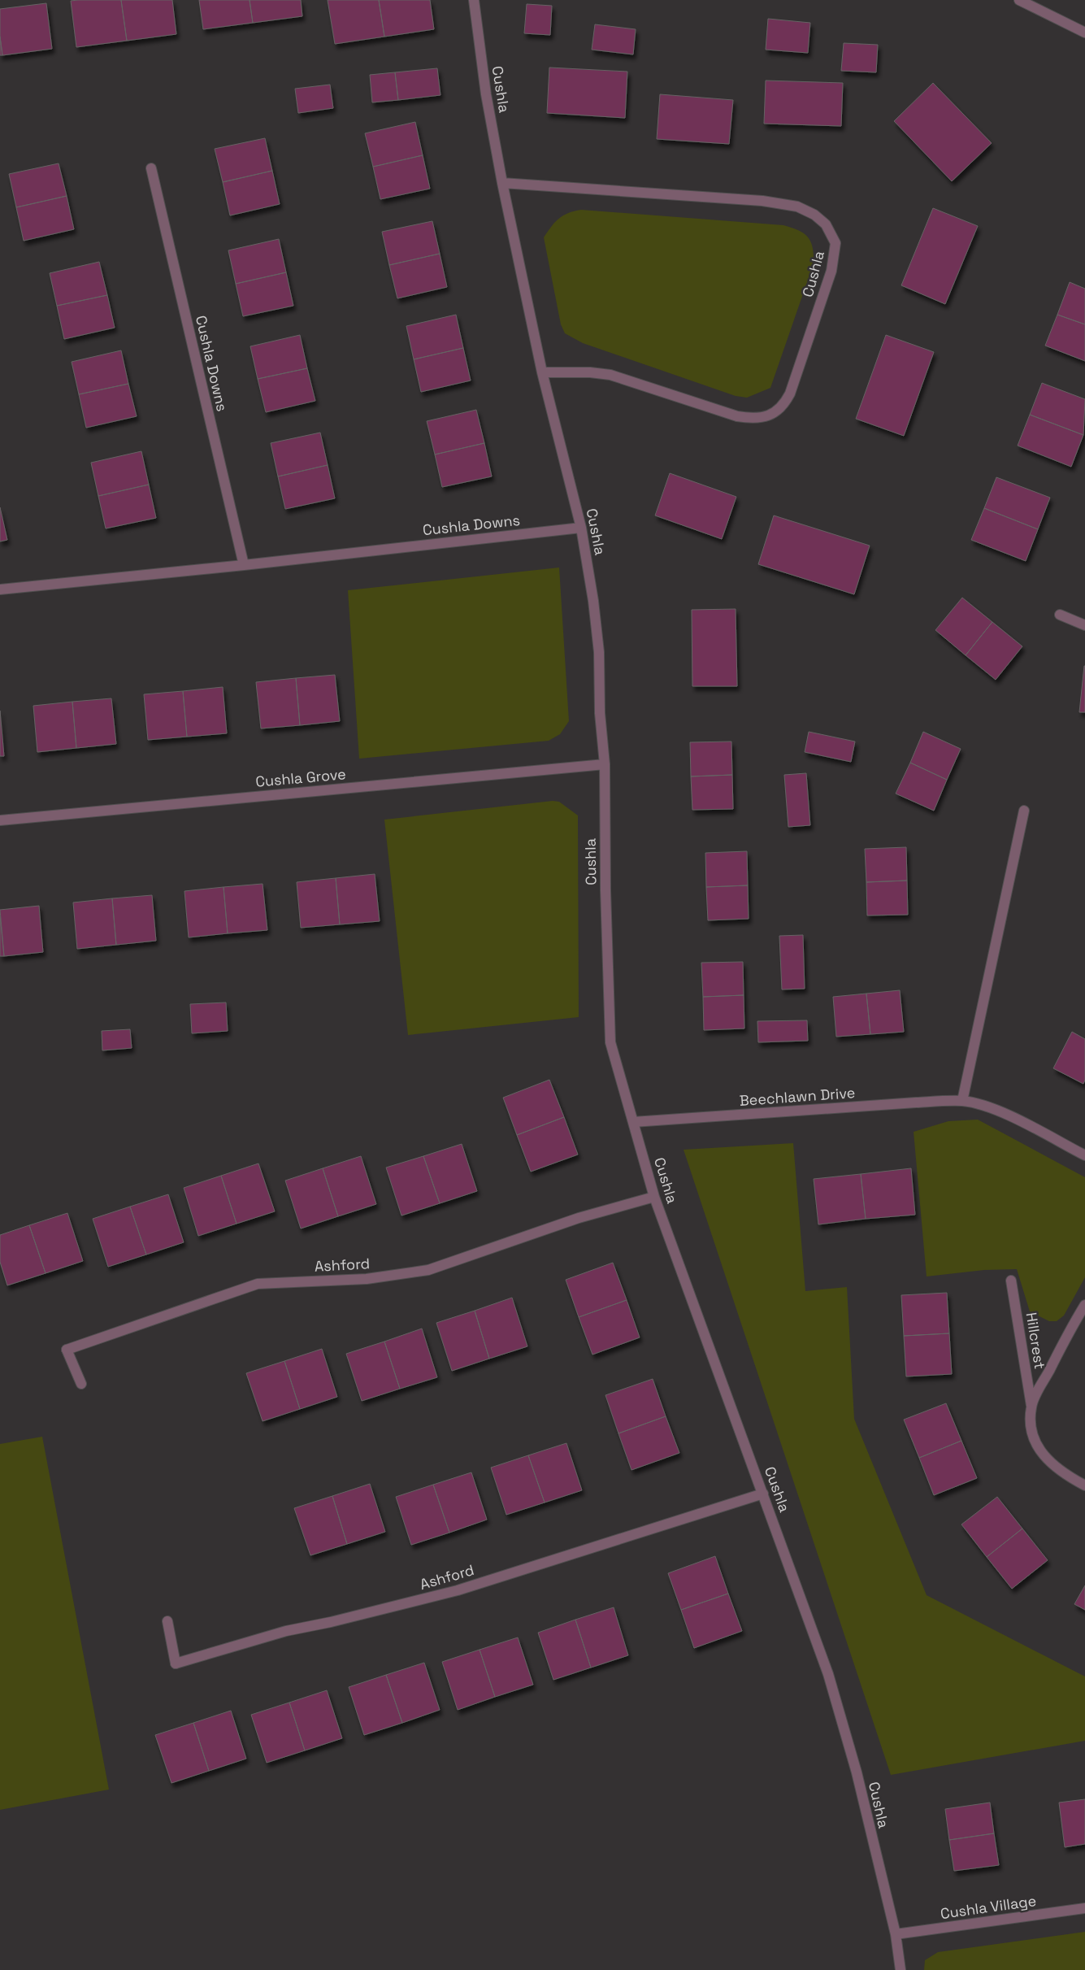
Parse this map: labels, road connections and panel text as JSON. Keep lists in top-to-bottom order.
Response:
{
  "streets": {
    "street": [
      "Cushla",
      "Cushla Downs",
      "Cushla Grove",
      "Beechlawn Drive",
      "Ashford",
      "Hillcrest",
      "Cushla Village"
    ]
  },
  "crossings": [
    ["Cushla", "Cushla Downs"],
    ["Cushla", "Cushla Grove"],
    ["Cushla", "Beechlawn Drive"],
    ["Cushla", "Ashford"],
    ["Cushla", "Cushla Village"]
  ]
}
